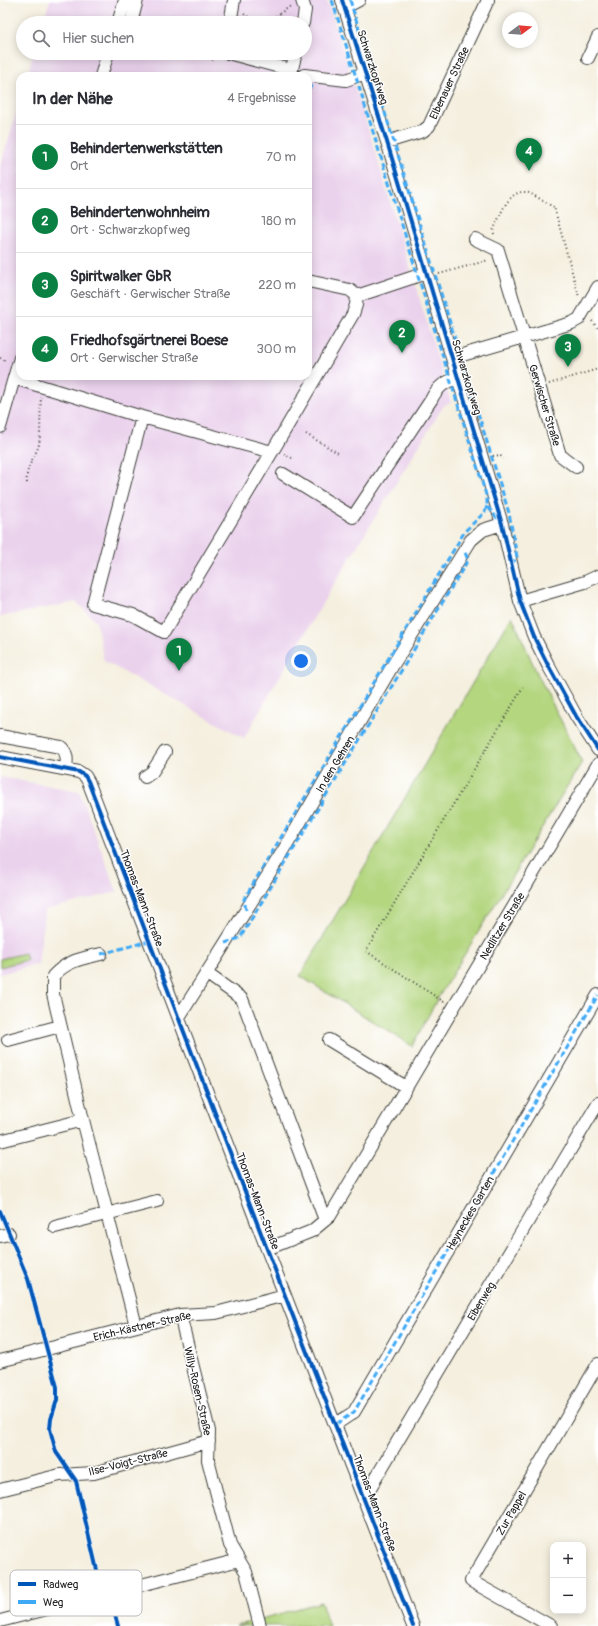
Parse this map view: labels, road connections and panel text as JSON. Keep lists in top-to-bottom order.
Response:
{
  "streets": {
    "street": [
      "Schwarzkopfweg",
      "Elbenauer Straße",
      "Gerwischer Straße",
      "In den Gehren",
      "Thomas-Mann-Straße",
      "Nedlitzer Straße",
      "Heyneckes Garten",
      "Eibenweg",
      "Erich-Kästner-Straße",
      "Willy-Rosen-Straße",
      "Ilse-Voigt-Straße",
      "Zur Pappel"
    ]
  },
  "crossings": [
    ["Schwarzkopfweg", "Elbenauer Straße"],
    ["Schwarzkopfweg", "In den Gehren"],
    ["In den Gehren", "Thomas-Mann-Straße"],
    ["Thomas-Mann-Straße", "Nedlitzer Straße"],
    ["Thomas-Mann-Straße", "Heyneckes Garten"],
    ["Thomas-Mann-Straße", "Eibenweg"],
    ["Thomas-Mann-Straße", "Erich-Kästner-Straße"],
    ["Erich-Kästner-Straße", "Willy-Rosen-Straße"],
    ["Willy-Rosen-Straße", "Ilse-Voigt-Straße"]
  ],
  "legend": ["Radweg", "Weg"],
  "north": "right",
  "page": {
    "search": "Hier suchen",
    "heading": ["In der Nähe", "4 Ergebnisse"],
    "list": [
      {
        "mark": "1",
        "name": "Behindertenwerkstätten",
        "note": "Ort",
        "value": "70 m"
      },
      {
        "mark": "2",
        "name": "Behindertenwohnheim",
        "note": "Ort · Schwarzkopfweg",
        "value": "180 m"
      },
      {
        "mark": "3",
        "name": "Spiritwalker GbR",
        "note": "Geschäft · Gerwischer Straße",
        "value": "220 m"
      },
      {
        "mark": "4",
        "name": "Friedhofsgärtnerei Boese",
        "note": "Ort · Gerwischer Straße",
        "value": "300 m"
      }
    ],
    "pins": [
      "4",
      "2",
      "3",
      "1"
    ],
    "map_buttons": ["+", "−"]
  }
}
